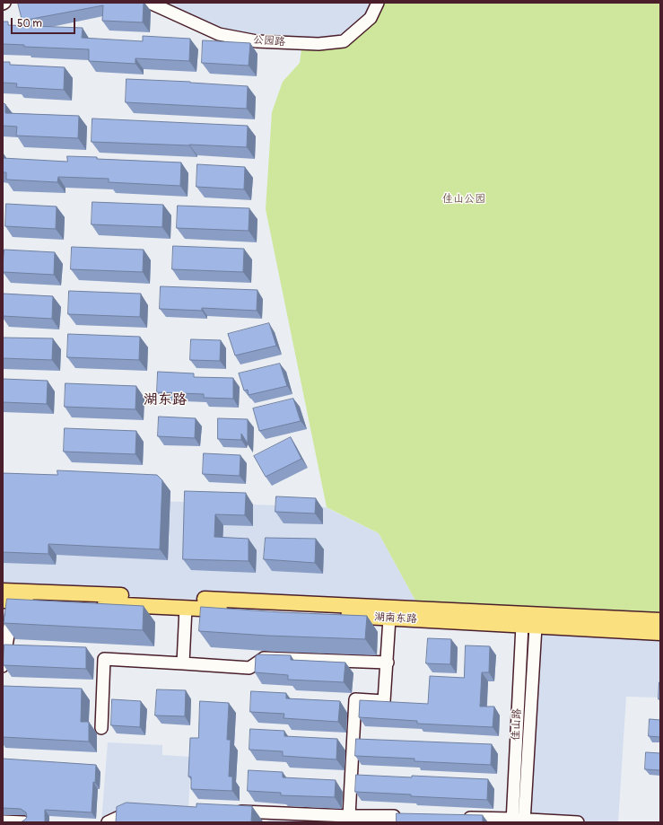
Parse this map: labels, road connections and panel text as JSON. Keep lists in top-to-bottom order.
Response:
{
  "streets": {
    "main road": ["湖南东路"],
    "street": ["公园路", "佳山路"]
  },
  "crossings": [
    ["湖南东路", "佳山路"]
  ],
  "districts": ["湖东路"],
  "parks": ["佳山公园"],
  "scale_bar": "50 m"
}
